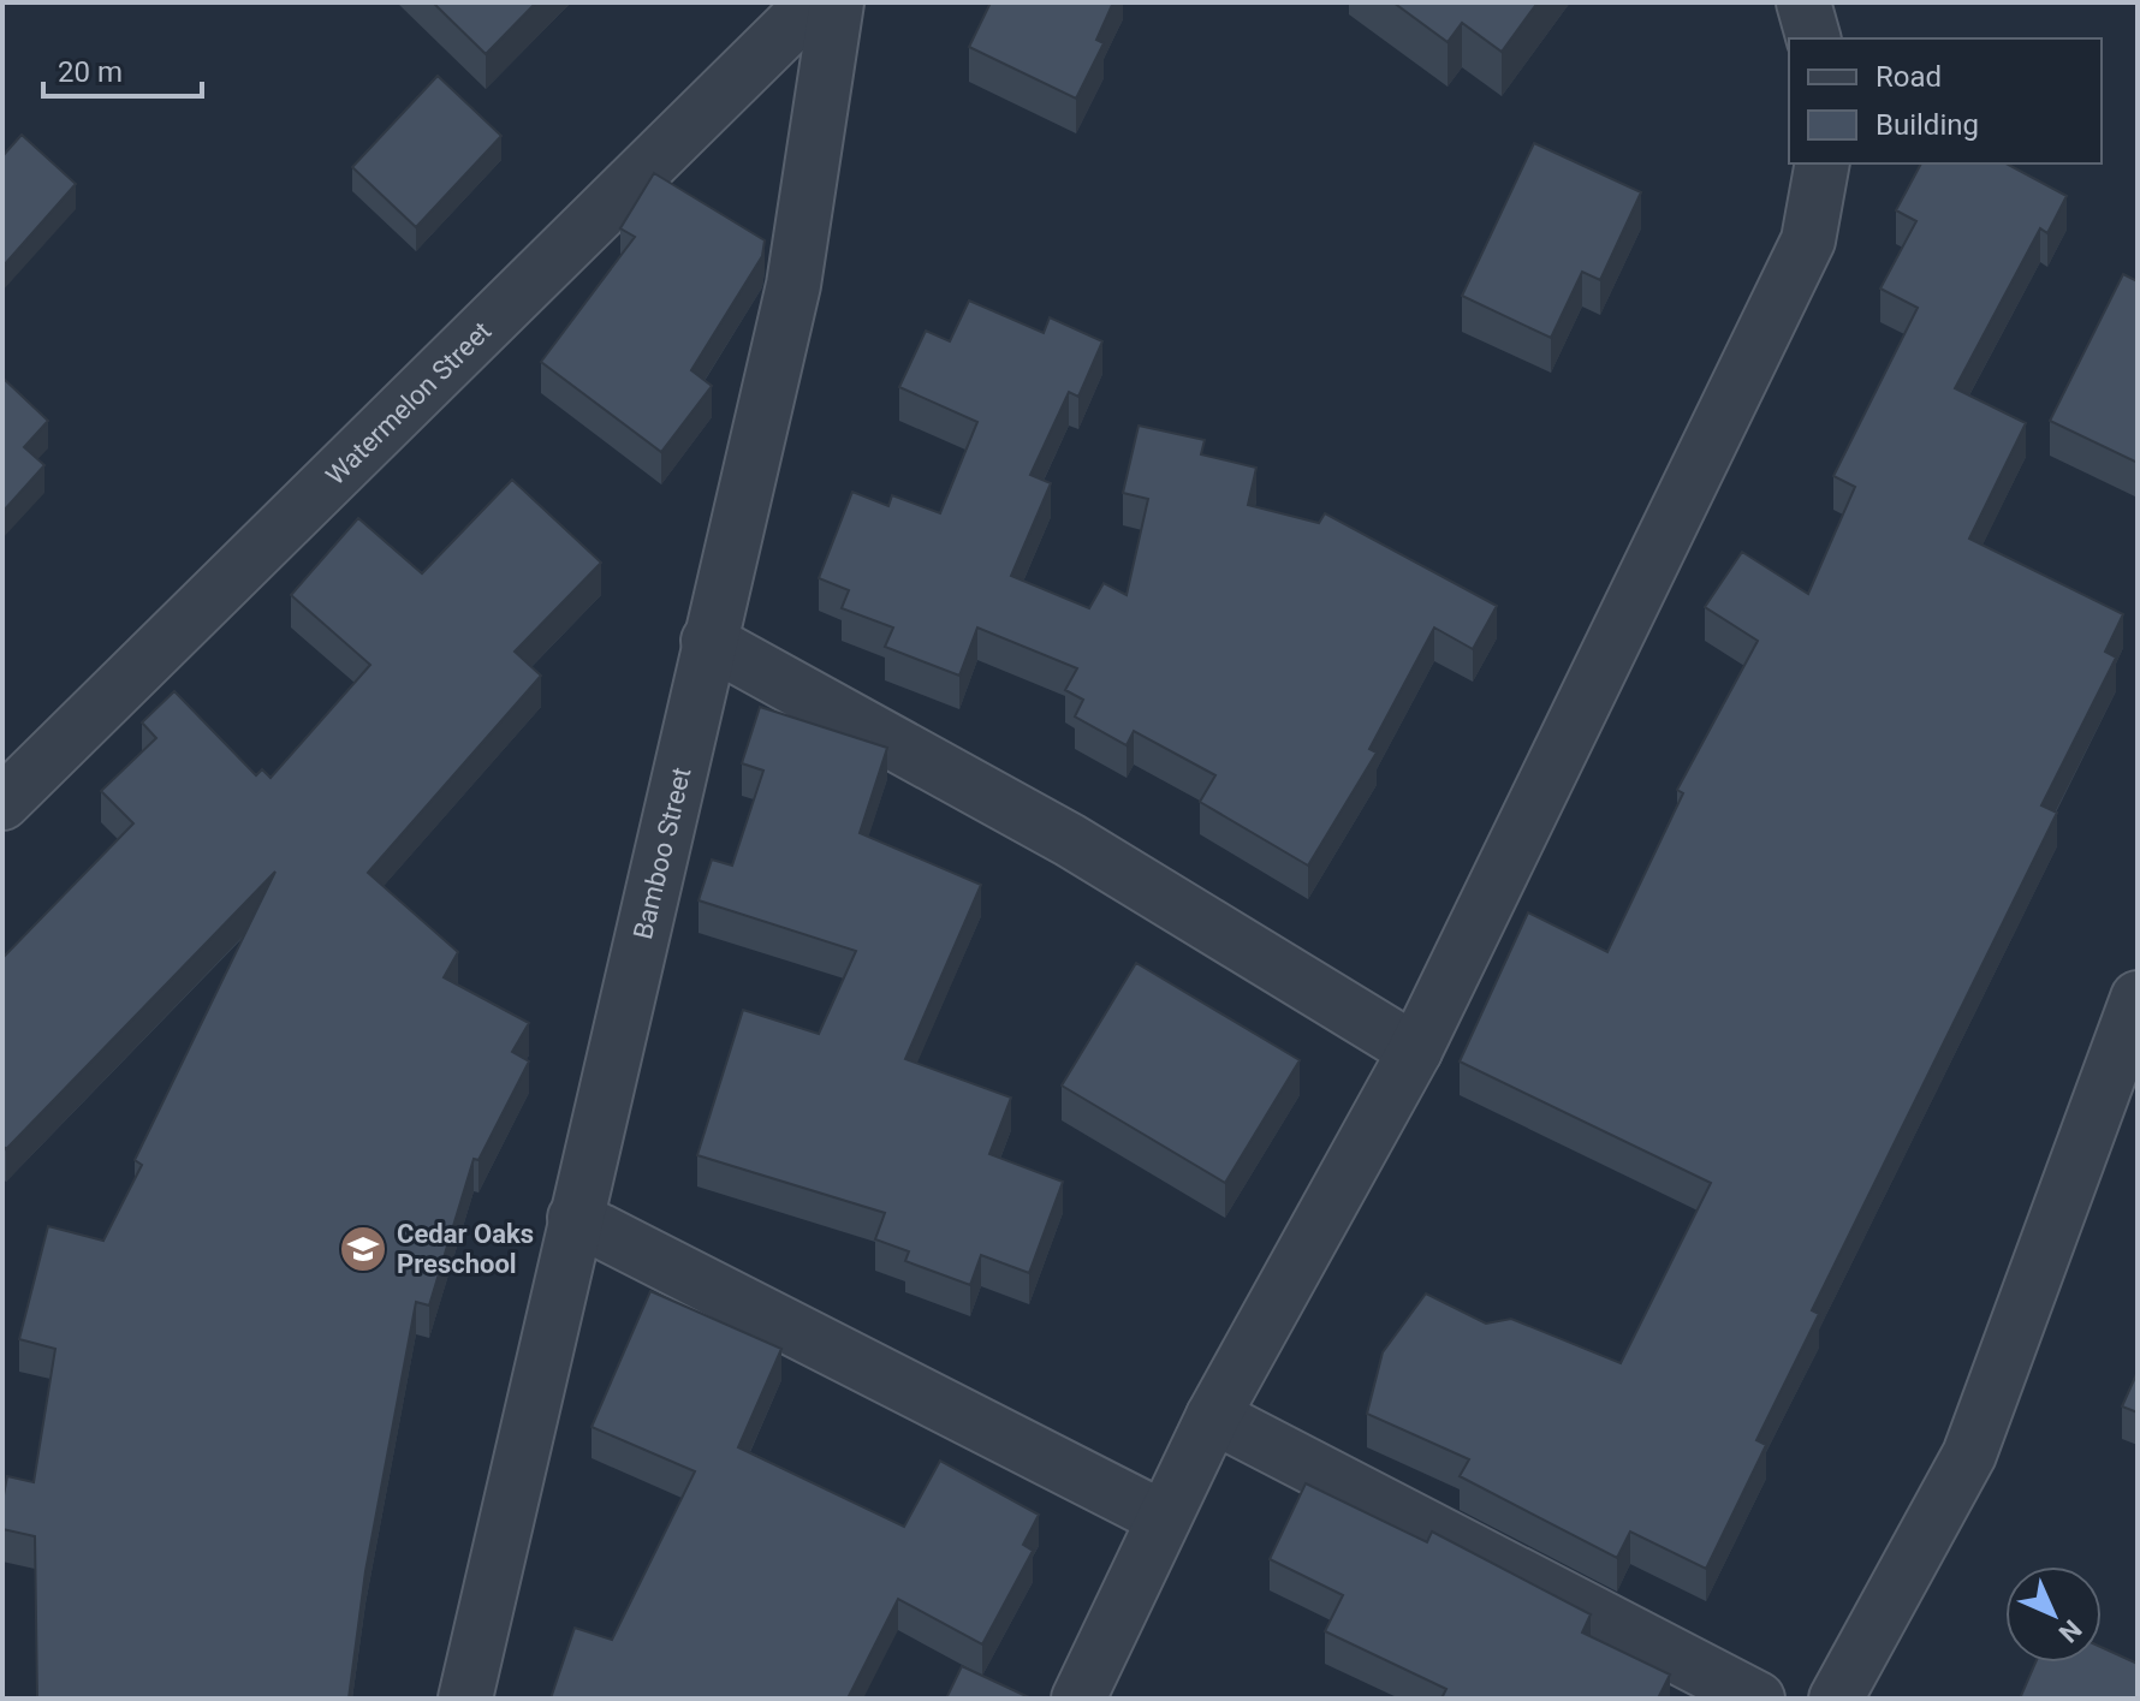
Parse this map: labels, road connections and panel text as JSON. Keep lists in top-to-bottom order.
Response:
{
  "streets": {
    "street": ["Watermelon Street", "Bamboo Street"]
  },
  "places": {
    "school or university": ["Cedar Oaks Preschool"]
  },
  "legend": ["Road", "Building"],
  "scale_bar": "20 m",
  "north": "bottom right"
}
